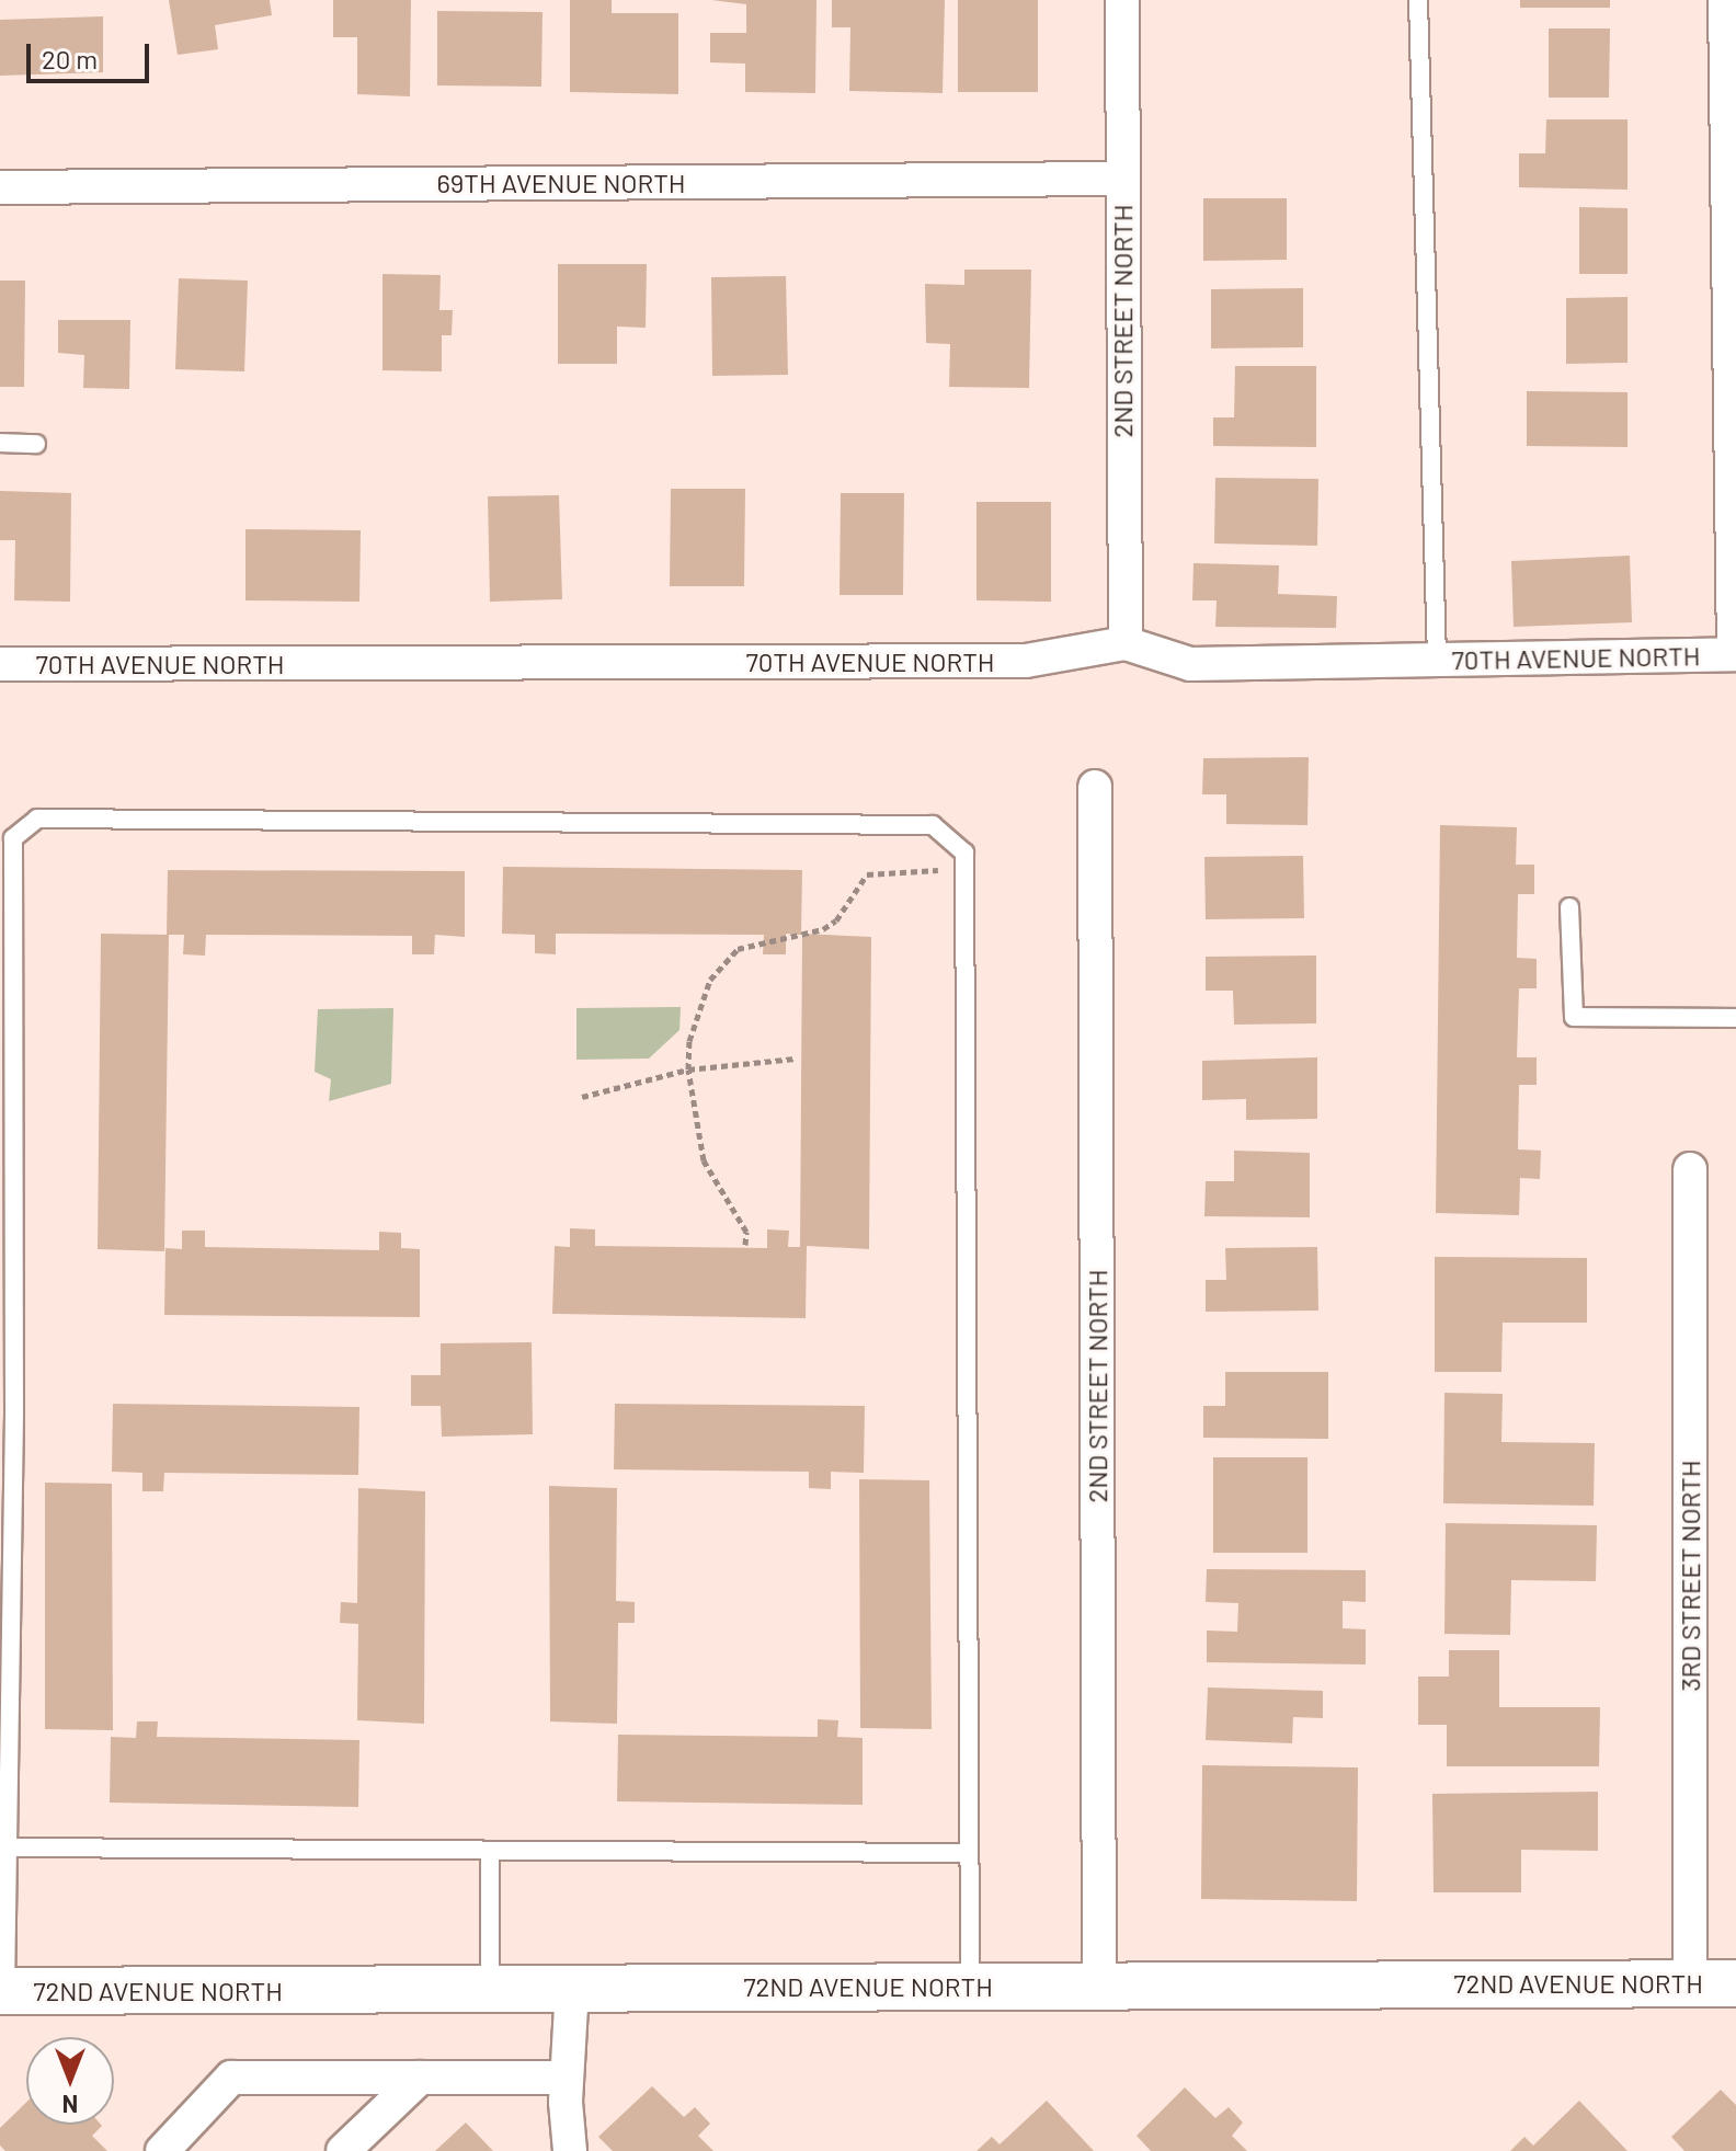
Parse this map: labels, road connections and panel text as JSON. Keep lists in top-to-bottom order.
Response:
{
  "streets": {
    "street": [
      "69TH AVENUE NORTH",
      "2ND STREET NORTH",
      "70TH AVENUE NORTH",
      "3RD STREET NORTH",
      "72ND AVENUE NORTH"
    ]
  },
  "crossings": [
    ["69TH AVENUE NORTH", "2ND STREET NORTH"],
    ["2ND STREET NORTH", "70TH AVENUE NORTH"],
    ["2ND STREET NORTH", "72ND AVENUE NORTH"],
    ["3RD STREET NORTH", "72ND AVENUE NORTH"]
  ],
  "scale_bar": "20 m",
  "north": "bottom"
}
